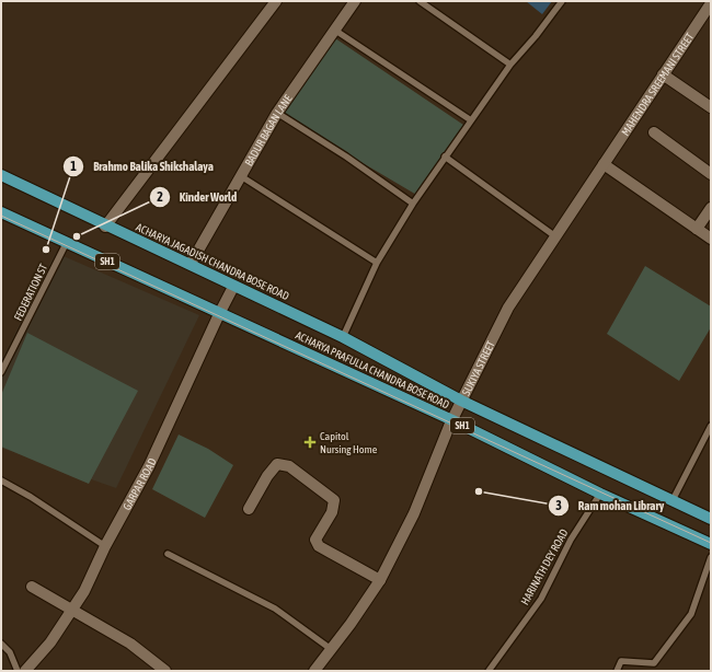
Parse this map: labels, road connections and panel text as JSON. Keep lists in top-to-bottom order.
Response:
{
  "streets": {
    "main road": ["SH1", "ACHARYA JAGADISH CHANDRA BOSE ROAD", "ACHARYA PRAFULLA CHANDRA BOSE ROAD"],
    "street": [
      "MAHENDRA SREEMANI STREET",
      "BADUR BAGAN LANE",
      "SUKIYA STREET",
      "GARPAR ROAD"
    ],
    "lane": ["FEDERATION ST", "HARINATH DEY ROAD"]
  },
  "crossings": [
    ["MAHENDRA SREEMANI STREET", "SUKIYA STREET"],
    ["BADUR BAGAN LANE", "ACHARYA JAGADISH CHANDRA BOSE ROAD"],
    ["SH1", "FEDERATION ST"],
    ["SH1", "ACHARYA PRAFULLA CHANDRA BOSE ROAD"],
    ["SH1", "GARPAR ROAD"],
    ["ACHARYA JAGADISH CHANDRA BOSE ROAD", "ACHARYA PRAFULLA CHANDRA BOSE ROAD"],
    ["ACHARYA JAGADISH CHANDRA BOSE ROAD", "GARPAR ROAD"],
    ["SUKIYA STREET", "ACHARYA PRAFULLA CHANDRA BOSE ROAD"],
    ["ACHARYA PRAFULLA CHANDRA BOSE ROAD", "GARPAR ROAD"],
    ["ACHARYA PRAFULLA CHANDRA BOSE ROAD", "HARINATH DEY ROAD"]
  ],
  "places": {
    "other": ["Kinder World", "Brahmo Balika Shikshalaya", "Ram mohan Library"],
    "health": ["Capitol Nursing Home"]
  }
}
